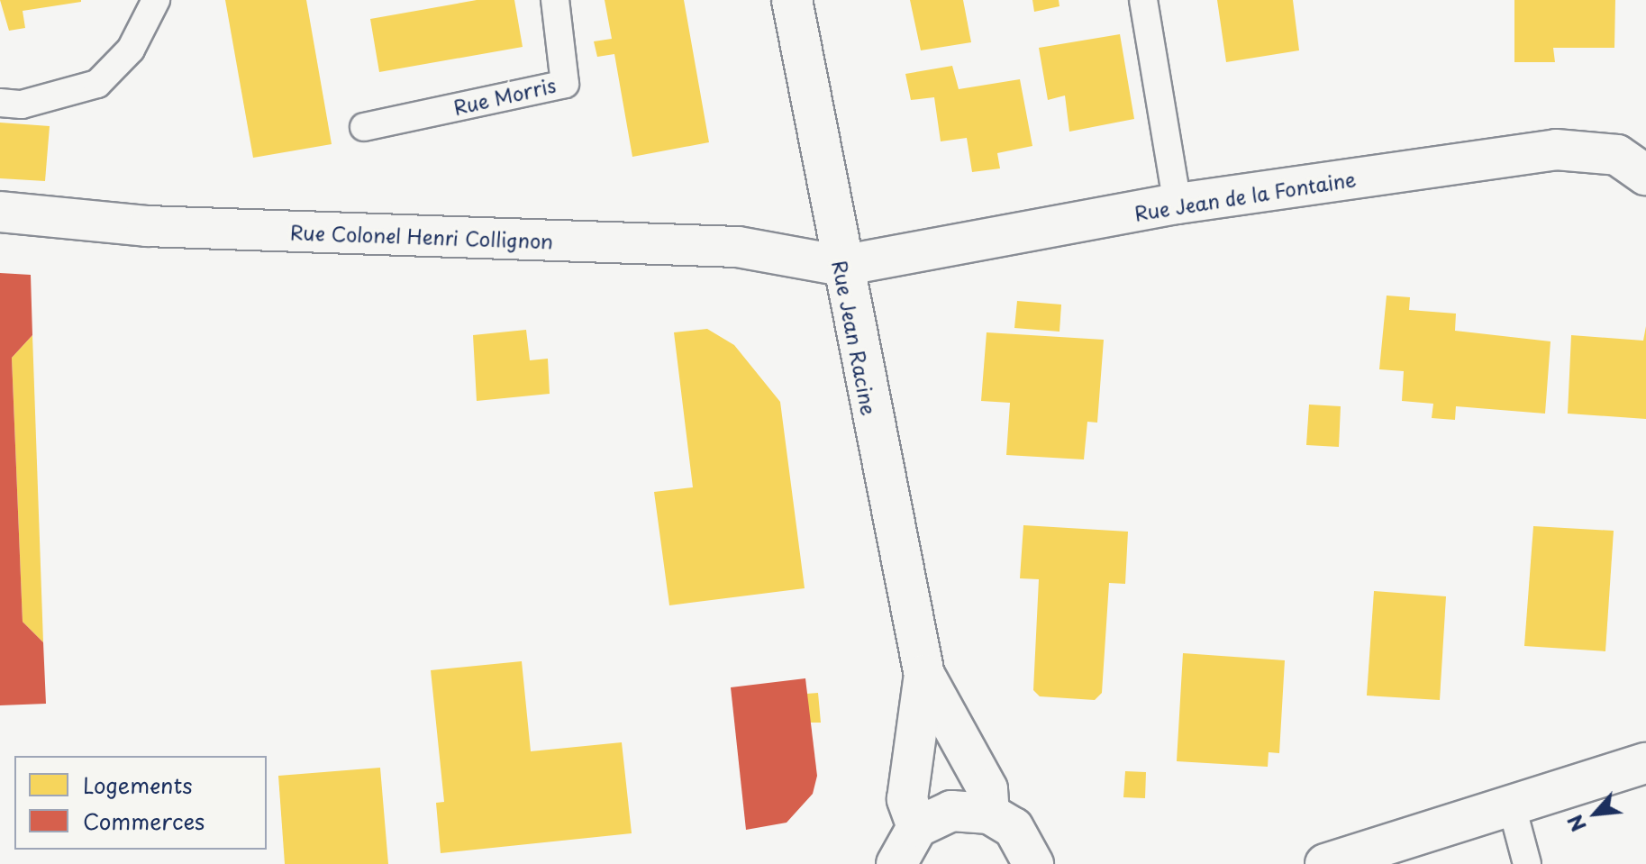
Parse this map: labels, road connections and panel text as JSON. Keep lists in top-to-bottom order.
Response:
{
  "streets": {
    "street": ["Rue Jean de la Fontaine", "Rue Colonel Henri Collignon", "Rue Jean Racine"],
    "lane": ["Rue Morris"]
  },
  "crossings": [
    ["Rue Jean de la Fontaine", "Rue Colonel Henri Collignon"],
    ["Rue Jean de la Fontaine", "Rue Jean Racine"],
    ["Rue Colonel Henri Collignon", "Rue Jean Racine"]
  ],
  "legend": ["Logements", "Commerces"],
  "north": "bottom left"
}
